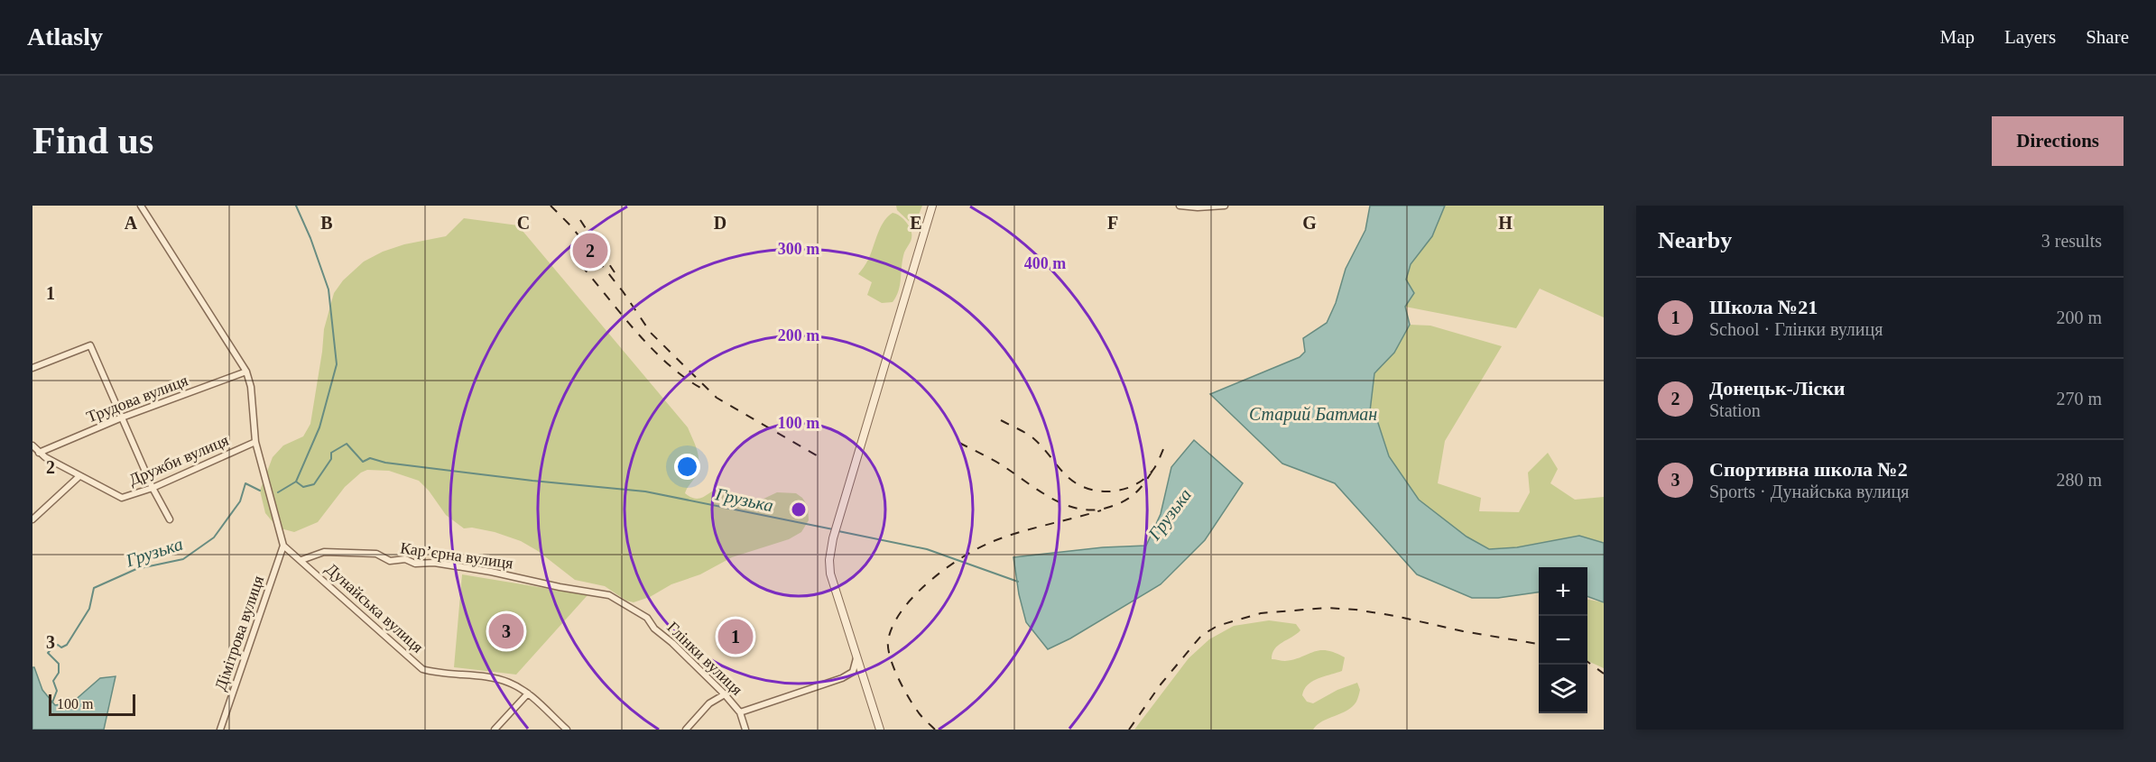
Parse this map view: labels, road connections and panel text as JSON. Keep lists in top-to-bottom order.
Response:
{
  "streets": {
    "street": [
      "Трудова вулиця",
      "Дружби вулиця",
      "Кар’єрна вулиця",
      "Дунайська вулиця",
      "Дімітрова вулиця",
      "Глінки вулиця"
    ]
  },
  "crossings": [
    ["Кар’єрна вулиця", "Дунайська вулиця"],
    ["Кар’єрна вулиця", "Глінки вулиця"],
    ["Дунайська вулиця", "Дімітрова вулиця"]
  ],
  "water": ["Старий Батман", "Грузька"],
  "scale_bar": "100 m",
  "page": {
    "header": "Atlasly",
    "nav": ["Map", "Layers", "Share"],
    "buttons": "Directions",
    "title": "Find us",
    "heading": ["Nearby", "3 results"],
    "pins": ["2", "3", "1"],
    "list": [
      {
        "mark": "1",
        "name": "Школа №21",
        "note": "School · Глінки вулиця",
        "value": "200 m"
      },
      {
        "mark": "2",
        "name": "Донецьк-Ліски",
        "note": "Station",
        "value": "270 m"
      },
      {
        "mark": "3",
        "name": "Спортивна школа №2",
        "note": "Sports · Дунайська вулиця",
        "value": "280 m"
      }
    ],
    "map_buttons": ["+", "−"],
    "scale": "100 m"
  },
  "grid": {
    "columns": [
      "A",
      "B",
      "C",
      "D",
      "E",
      "F",
      "G",
      "H"
    ],
    "rows": ["1", "2", "3"]
  },
  "rings": [
    "300 m",
    "400 m",
    "200 m",
    "100 m"
  ]
}
